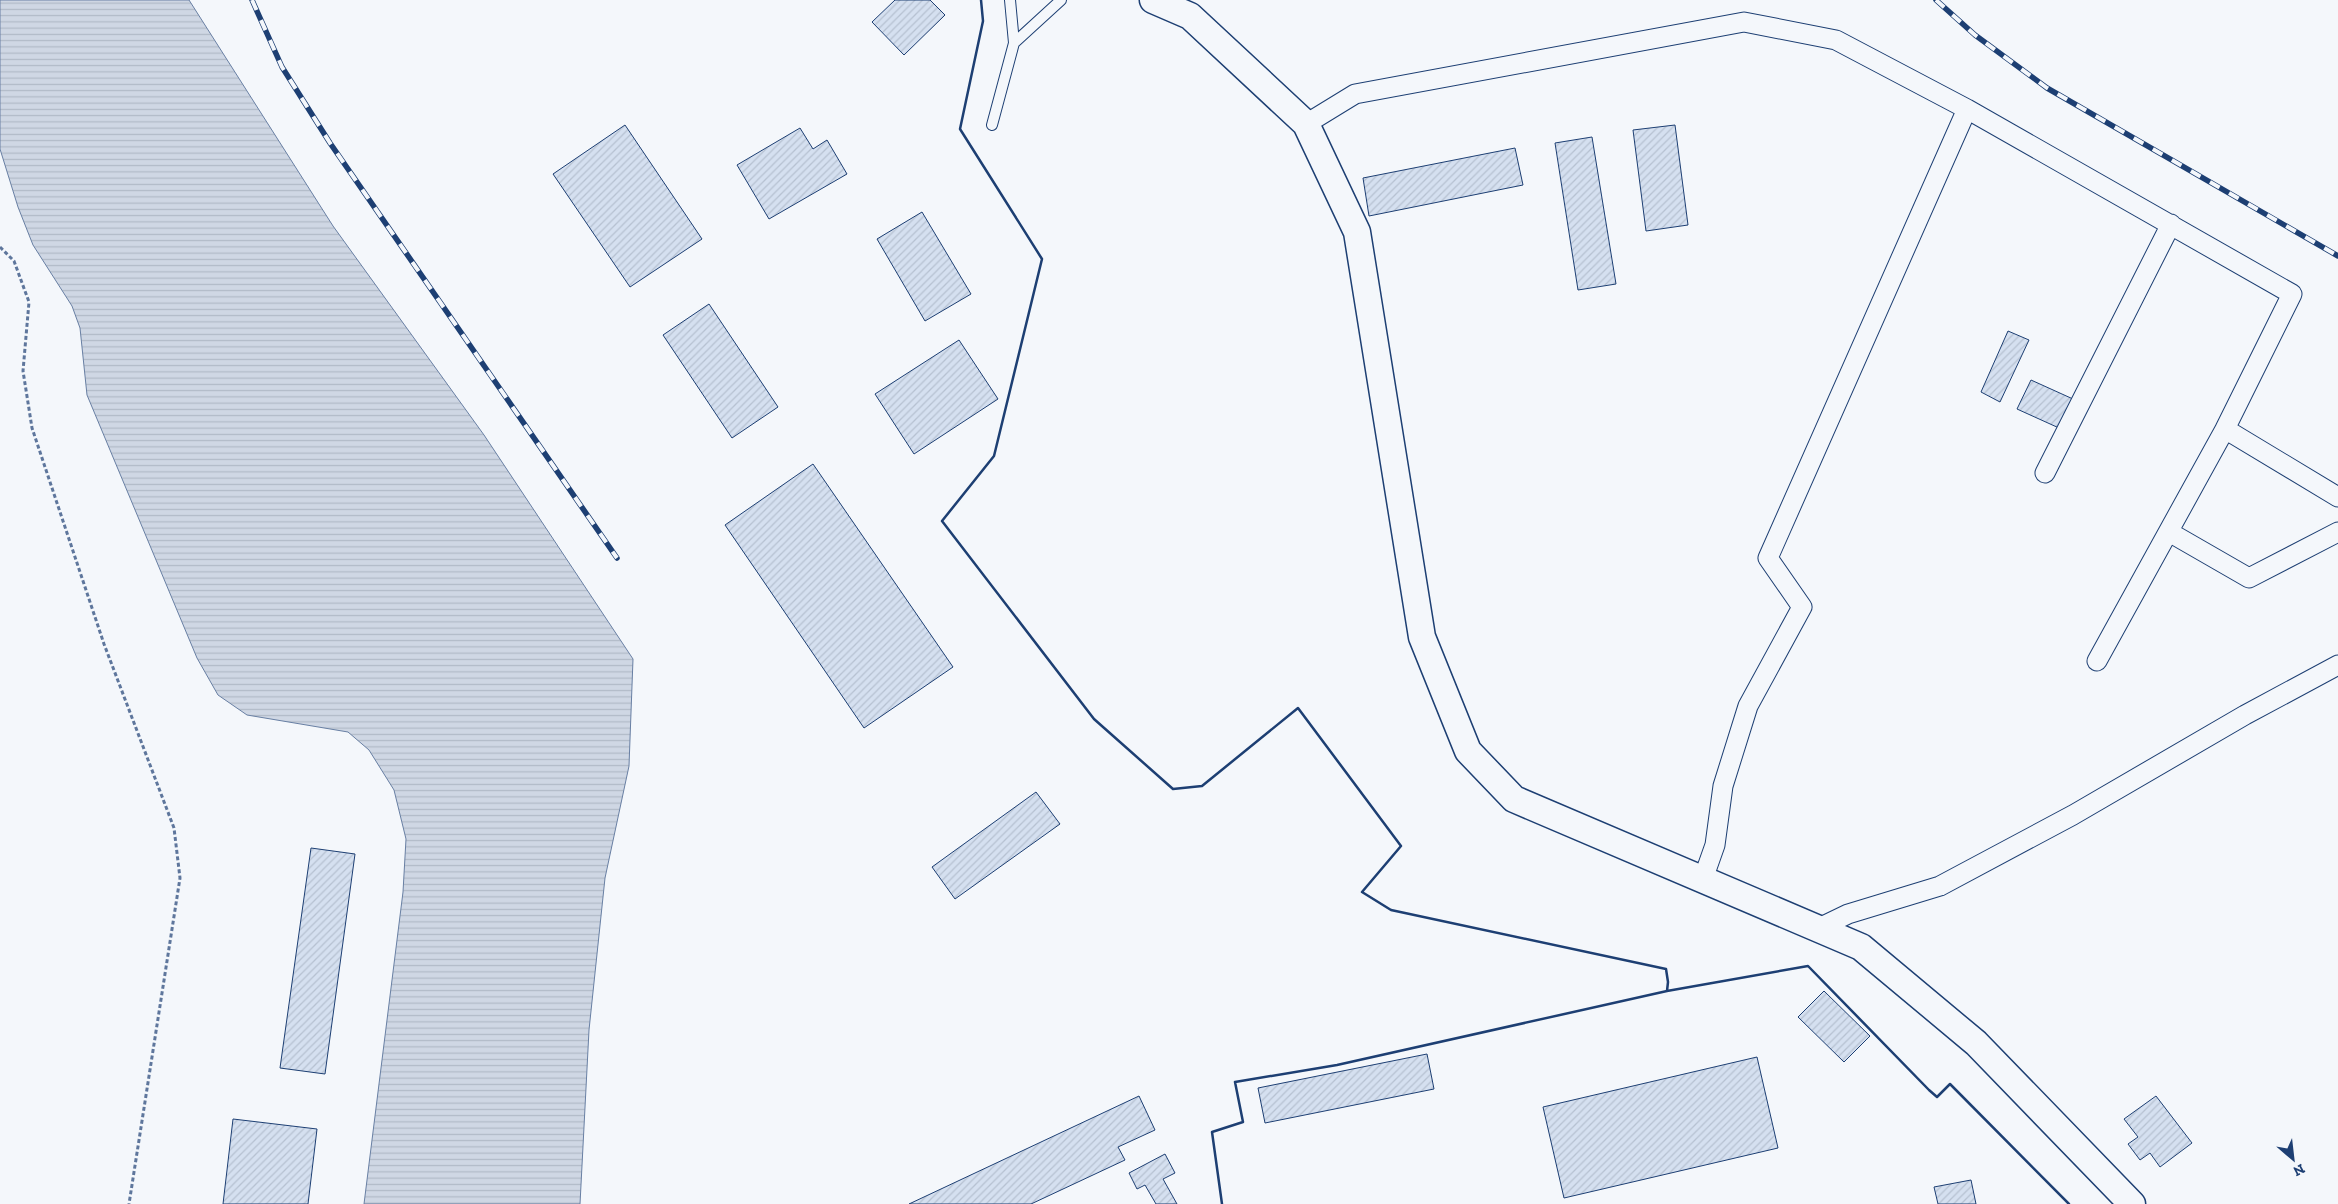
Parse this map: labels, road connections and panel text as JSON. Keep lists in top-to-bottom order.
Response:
{
  "north": "bottom right"
}
